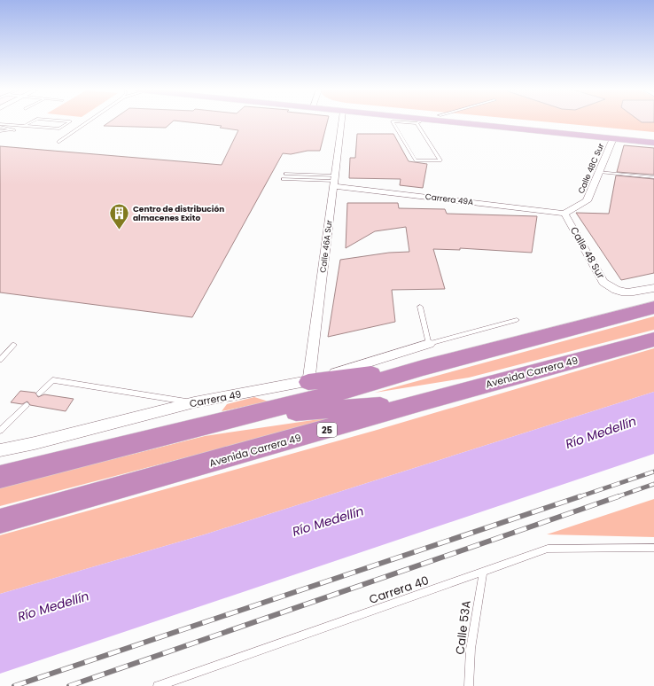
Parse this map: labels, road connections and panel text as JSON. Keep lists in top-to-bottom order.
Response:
{
  "streets": {
    "highway": ["Avenida Carrera 49", "25"],
    "street": [
      "Calle 48C Sur",
      "Carrera 49A",
      "Calle 46A Sur",
      "Calle 48 Sur",
      "Carrera 49"
    ],
    "lane": ["Carrera 40", "Calle 53A"]
  },
  "crossings": [
    ["Calle 48C Sur", "Carrera 49A"],
    ["Calle 48C Sur", "Calle 48 Sur"],
    ["Carrera 49A", "Calle 46A Sur"],
    ["Carrera 49A", "Calle 48 Sur"],
    ["Calle 46A Sur", "Carrera 49"],
    ["Carrera 40", "Calle 53A"]
  ],
  "water": ["Río Medellín"],
  "places": {
    "building": ["Centro de distribución almacenes Exito"]
  }
}
